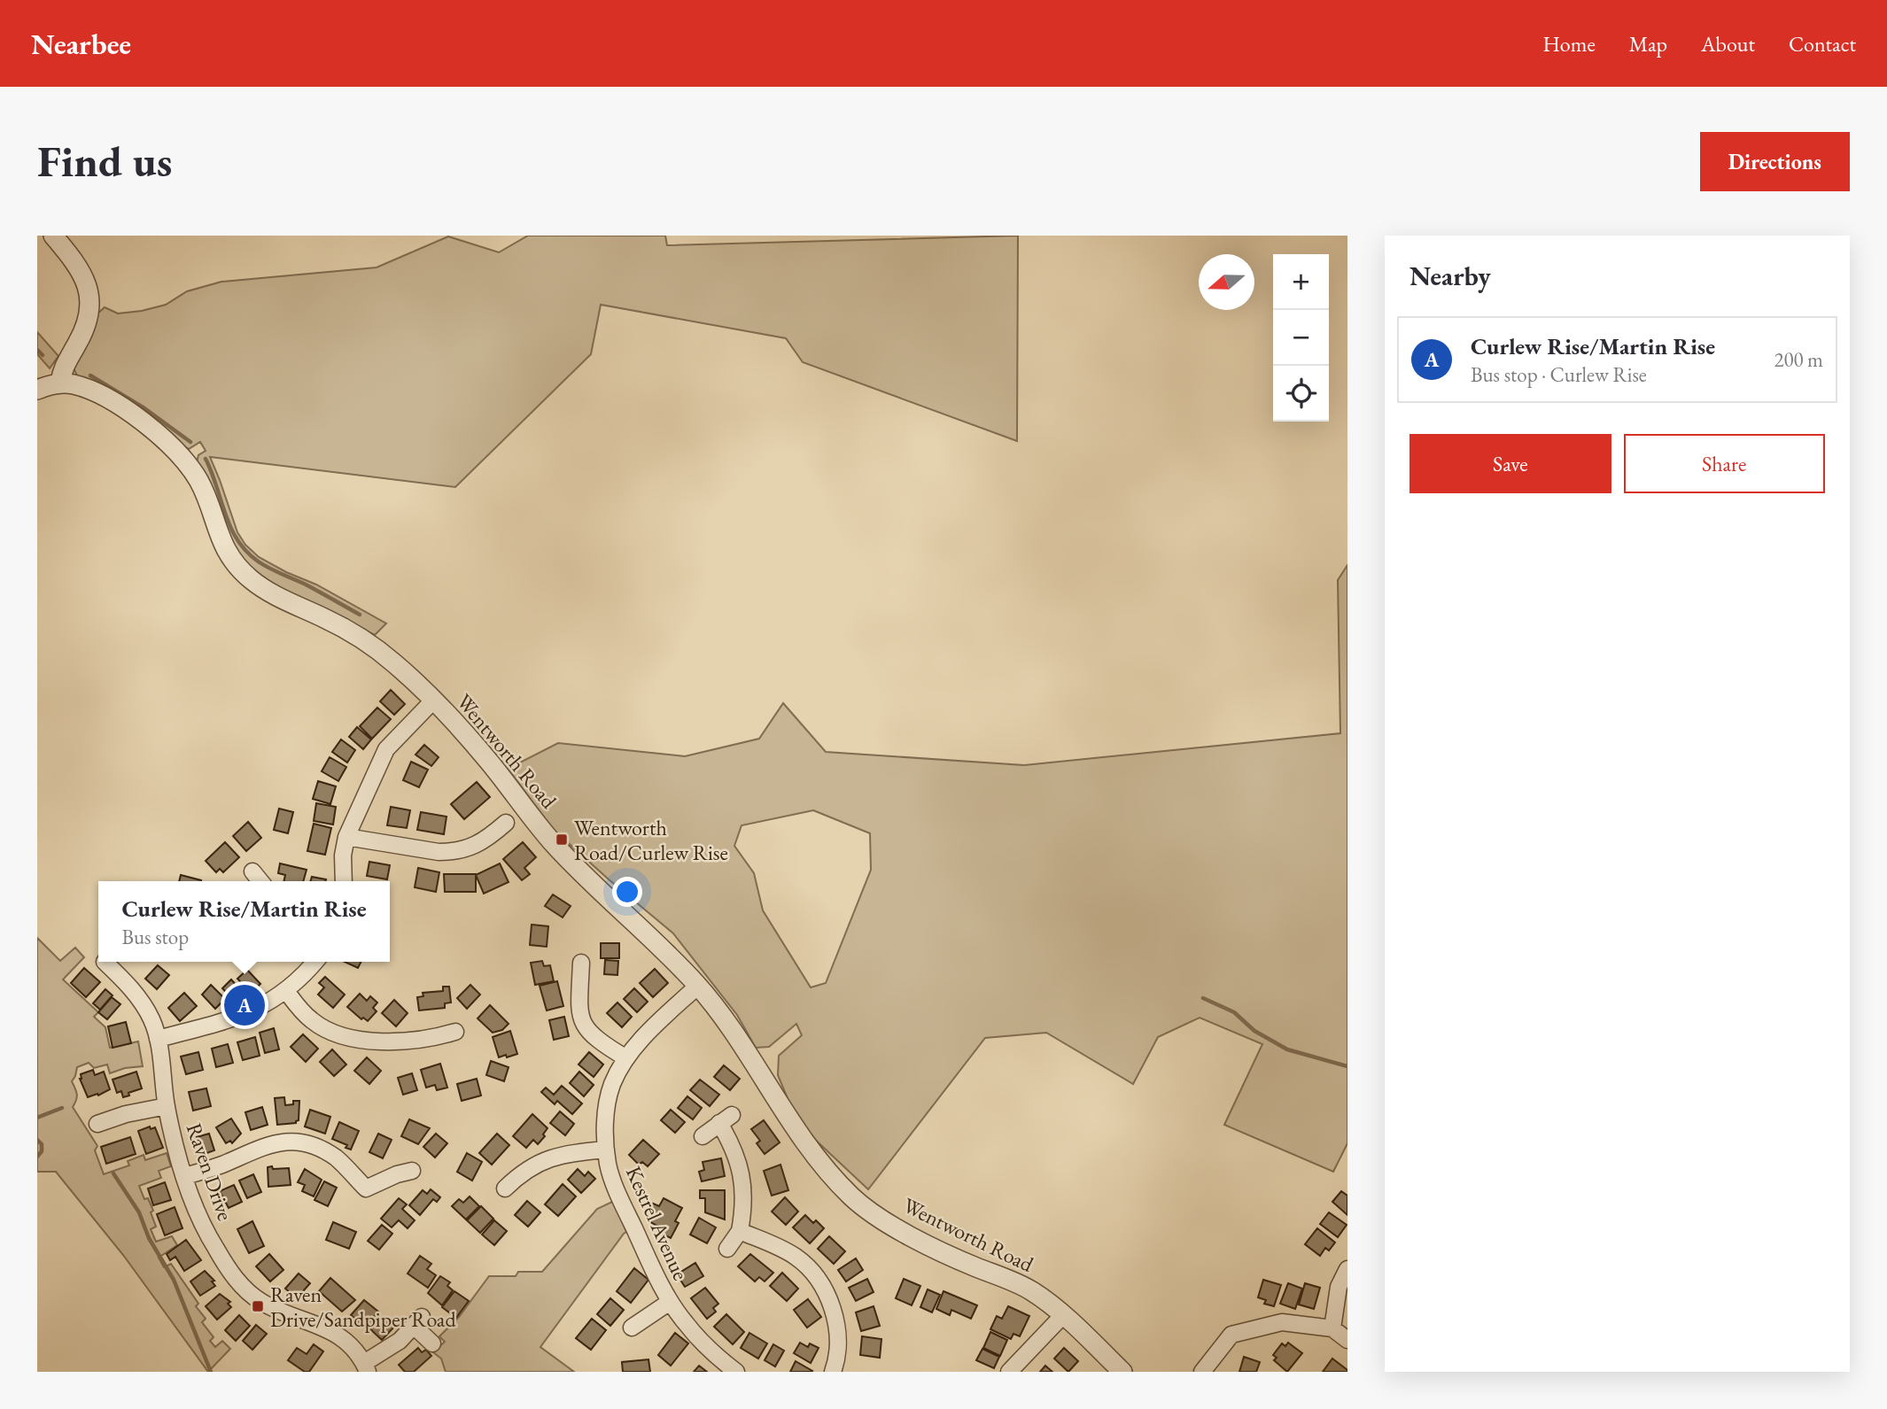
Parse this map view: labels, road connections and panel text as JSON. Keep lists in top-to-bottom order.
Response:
{
  "streets": {
    "street": ["Wentworth Road", "Raven Drive", "Kestrel Avenue"]
  },
  "crossings": [
    ["Wentworth Road", "Kestrel Avenue"]
  ],
  "places": {
    "transit": ["Wentworth Road/Curlew Rise", "Raven Drive/Sandpiper Road"]
  },
  "north": "left",
  "page": {
    "header": "Nearbee",
    "nav": [
      "Home",
      "Map",
      "About",
      "Contact"
    ],
    "buttons": [
      "Directions",
      ["Save", "Share"]
    ],
    "title": "Find us",
    "heading": "Nearby",
    "map_buttons": ["+", "−"],
    "list": [
      {
        "mark": "A",
        "name": "Curlew Rise/Martin Rise",
        "note": "Bus stop · Curlew Rise",
        "value": "200 m"
      }
    ],
    "popup": ["Curlew Rise/Martin Rise", "Bus stop"],
    "pins": "A"
  }
}
